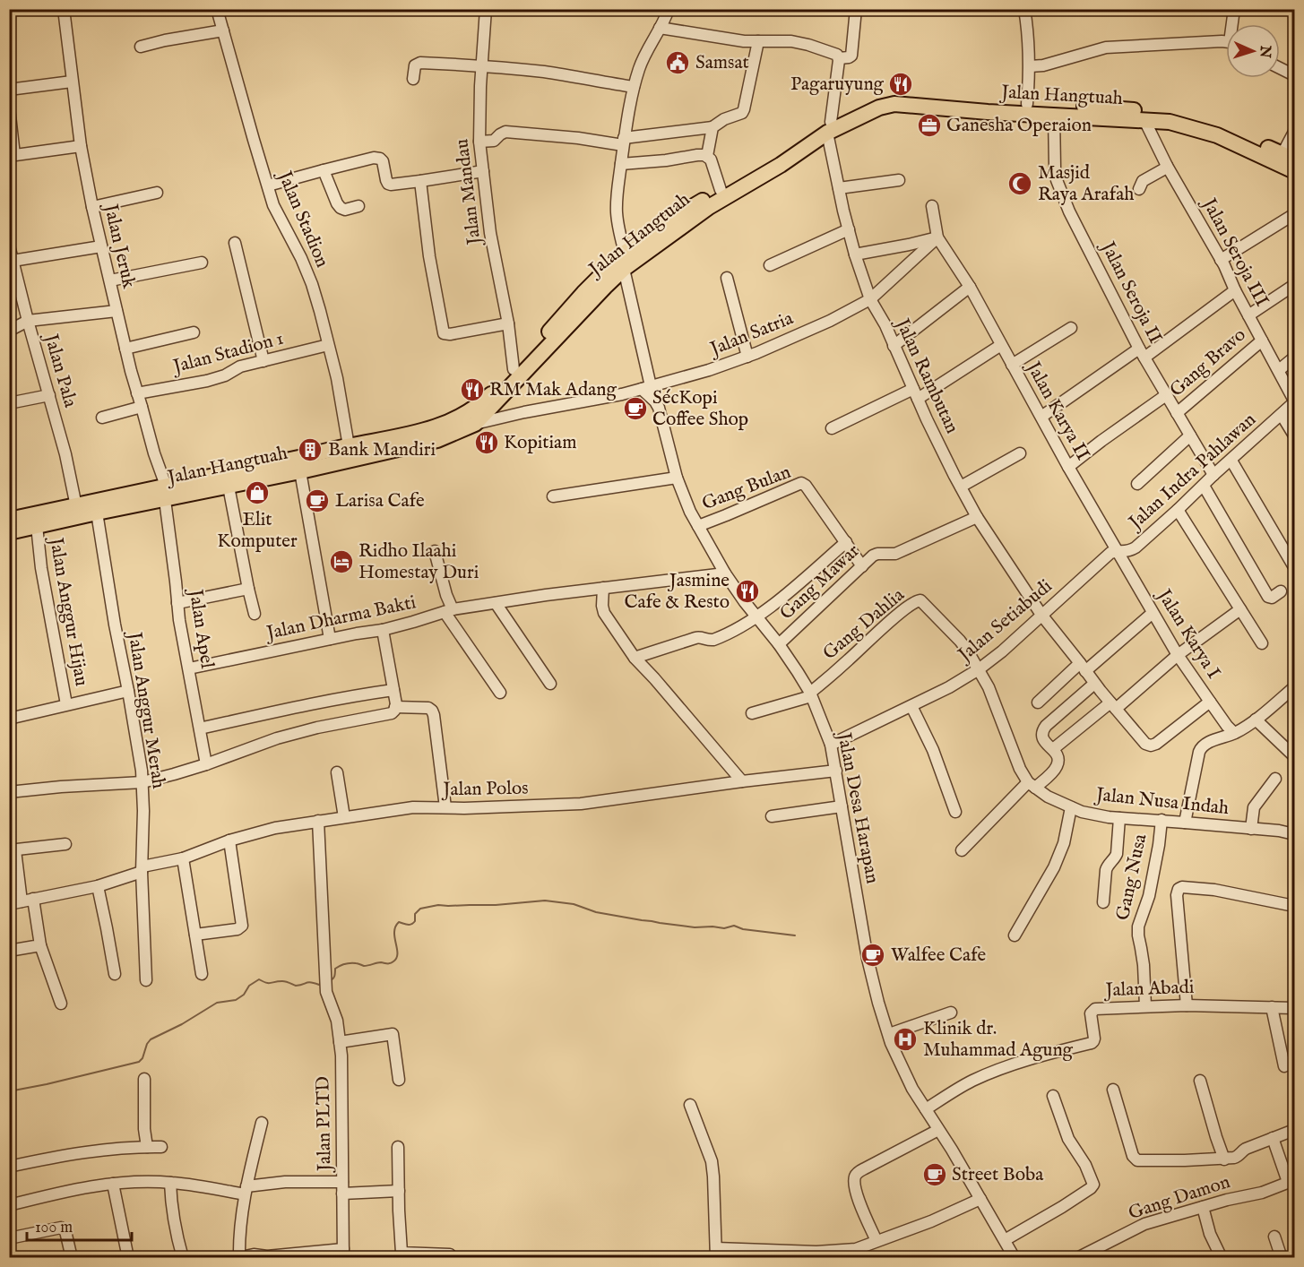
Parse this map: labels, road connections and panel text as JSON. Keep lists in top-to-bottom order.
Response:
{
  "streets": {
    "highway": ["Jalan Hangtuah"],
    "street": [
      "Jalan Mandau",
      "Jalan Stadion",
      "Jalan Jeruk",
      "Jalan Seroja III",
      "Jalan Seroja II",
      "Jalan Satria",
      "Jalan Stadion 1",
      "Gang Bravo",
      "Jalan Pala",
      "Jalan Rambutan",
      "Jalan Karya II",
      "Jalan Indra Pahlawan",
      "Gang Bulan",
      "Gang Mawar",
      "Jalan Anggur Hijau",
      "Jalan Dharma Bakti",
      "Jalan Setiabudi",
      "Gang Dahlia",
      "Jalan Apel",
      "Jalan Karya I",
      "Jalan Anggur Merah",
      "Jalan Polos",
      "Jalan Nusa Indah",
      "Jalan Desa Harapan",
      "Gang Nusa",
      "Jalan Abadi",
      "Jalan PLTD",
      "Gang Damon"
    ]
  },
  "crossings": [
    ["Jalan Hangtuah", "Jalan Mandau"],
    ["Jalan Hangtuah", "Jalan Stadion"],
    ["Jalan Hangtuah", "Jalan Jeruk"],
    ["Jalan Hangtuah", "Jalan Seroja III"],
    ["Jalan Hangtuah", "Jalan Seroja II"],
    ["Jalan Hangtuah", "Jalan Pala"],
    ["Jalan Hangtuah", "Jalan Rambutan"],
    ["Jalan Hangtuah", "Jalan Anggur Hijau"],
    ["Jalan Hangtuah", "Jalan Apel"],
    ["Jalan Hangtuah", "Jalan Anggur Merah"],
    ["Jalan Stadion", "Jalan Stadion 1"],
    ["Jalan Jeruk", "Jalan Stadion 1"],
    ["Jalan Jeruk", "Jalan Apel"],
    ["Jalan Seroja III", "Gang Bravo"],
    ["Jalan Seroja III", "Jalan Indra Pahlawan"],
    ["Jalan Seroja II", "Gang Bravo"],
    ["Jalan Seroja II", "Jalan Indra Pahlawan"],
    ["Jalan Satria", "Jalan Rambutan"],
    ["Jalan Satria", "Jalan Karya II"],
    ["Jalan Satria", "Jalan Desa Harapan"],
    ["Jalan Rambutan", "Gang Mawar"],
    ["Jalan Rambutan", "Jalan Setiabudi"],
    ["Jalan Rambutan", "Jalan Karya I"],
    ["Jalan Karya II", "Jalan Indra Pahlawan"],
    ["Jalan Karya II", "Jalan Setiabudi"],
    ["Jalan Karya II", "Jalan Karya I"],
    ["Jalan Indra Pahlawan", "Jalan Setiabudi"],
    ["Jalan Indra Pahlawan", "Jalan Karya I"],
    ["Gang Bulan", "Gang Mawar"],
    ["Gang Bulan", "Jalan Desa Harapan"],
    ["Gang Mawar", "Jalan Desa Harapan"],
    ["Jalan Dharma Bakti", "Jalan Apel"],
    ["Jalan Dharma Bakti", "Jalan Desa Harapan"],
    ["Jalan Setiabudi", "Gang Dahlia"],
    ["Jalan Setiabudi", "Jalan Karya I"],
    ["Jalan Setiabudi", "Jalan Desa Harapan"],
    ["Gang Dahlia", "Jalan Desa Harapan"],
    ["Jalan Anggur Merah", "Jalan Polos"],
    ["Jalan Polos", "Jalan Desa Harapan"],
    ["Jalan Polos", "Jalan PLTD"],
    ["Jalan Nusa Indah", "Gang Nusa"],
    ["Jalan Desa Harapan", "Jalan Abadi"],
    ["Gang Nusa", "Jalan Abadi"]
  ],
  "places": {
    "public building": ["Samsat"],
    "restaurant": [
      "Pagaruyung",
      "RM Mak Adang",
      "Kopitiam",
      "Jasmine Cafe & Resto"
    ],
    "office": ["Ganesha Operaion"],
    "mosque": ["Masjid Raya Arafah"],
    "cafe": [
      "SécKopi Coffee Shop",
      "Larisa Cafe",
      "Walfee Cafe",
      "Street Boba"
    ],
    "building": ["Bank Mandiri"],
    "shop": ["Elit Komputer"],
    "hotel": ["Ridho Ilaahi Homestay Duri"],
    "hospital": ["Klinik dr. Muhammad Agung"]
  },
  "scale_bar": "100 m",
  "north": "right"
}
